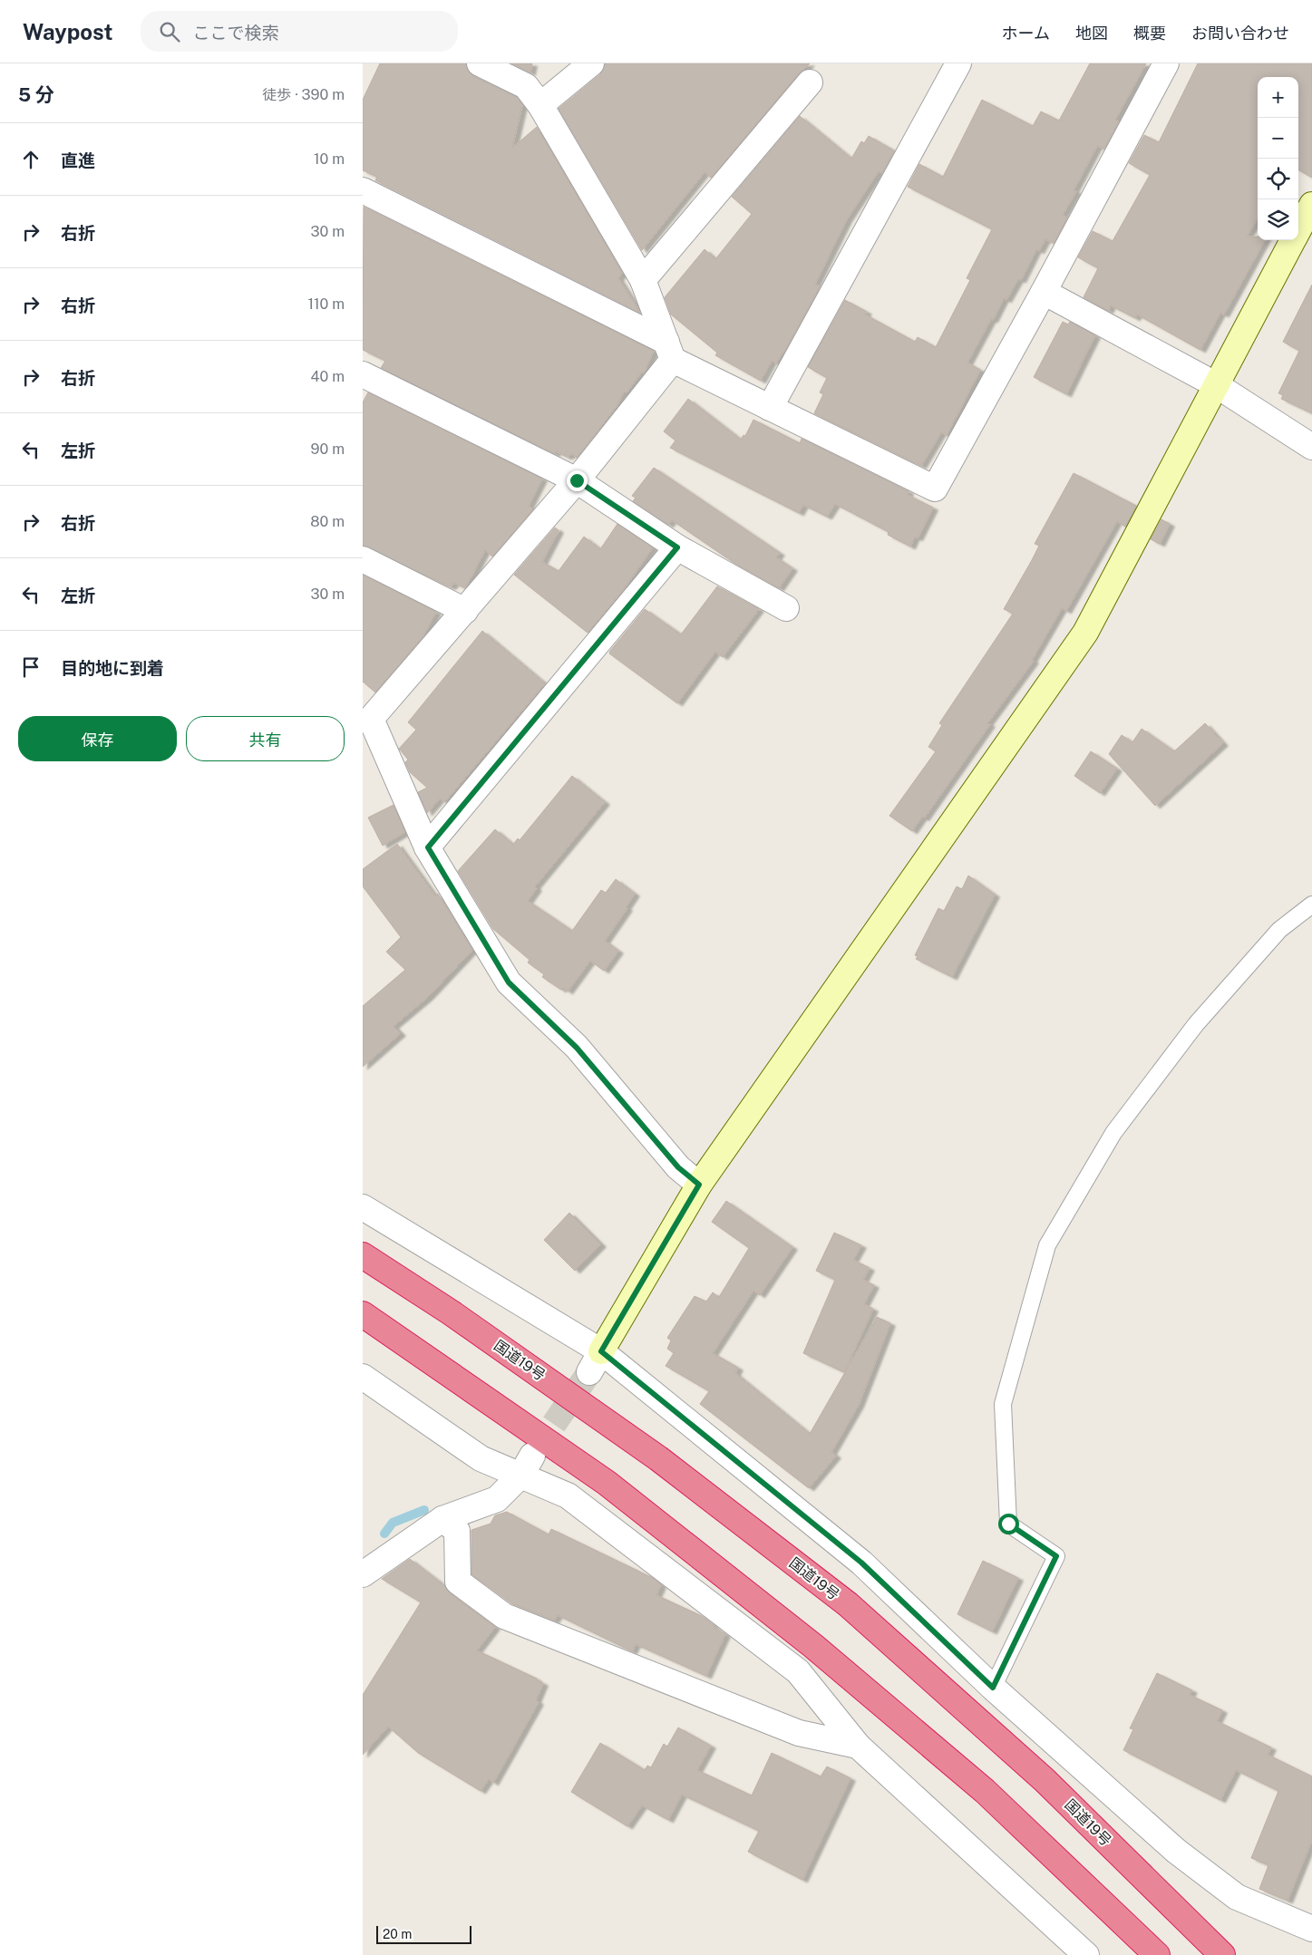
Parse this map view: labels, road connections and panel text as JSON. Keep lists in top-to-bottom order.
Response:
{
  "streets": {
    "highway": ["国道19号"]
  },
  "scale_bar": "20 m",
  "page": {
    "header": "Waypost",
    "search": "ここで検索",
    "nav": [
      "ホーム",
      "地図",
      "概要",
      "お問い合わせ"
    ],
    "heading": ["5 分", "徒歩 · 390 m"],
    "map_buttons": ["+", "−"],
    "list": [
      ["直進", "10 m"],
      ["右折", "30 m"],
      ["右折", "110 m"],
      ["右折", "40 m"],
      ["左折", "90 m"],
      ["右折", "80 m"],
      ["左折", "30 m"],
      "目的地に到着"
    ],
    "buttons": ["保存", "共有"],
    "scale": "20 m"
  }
}
